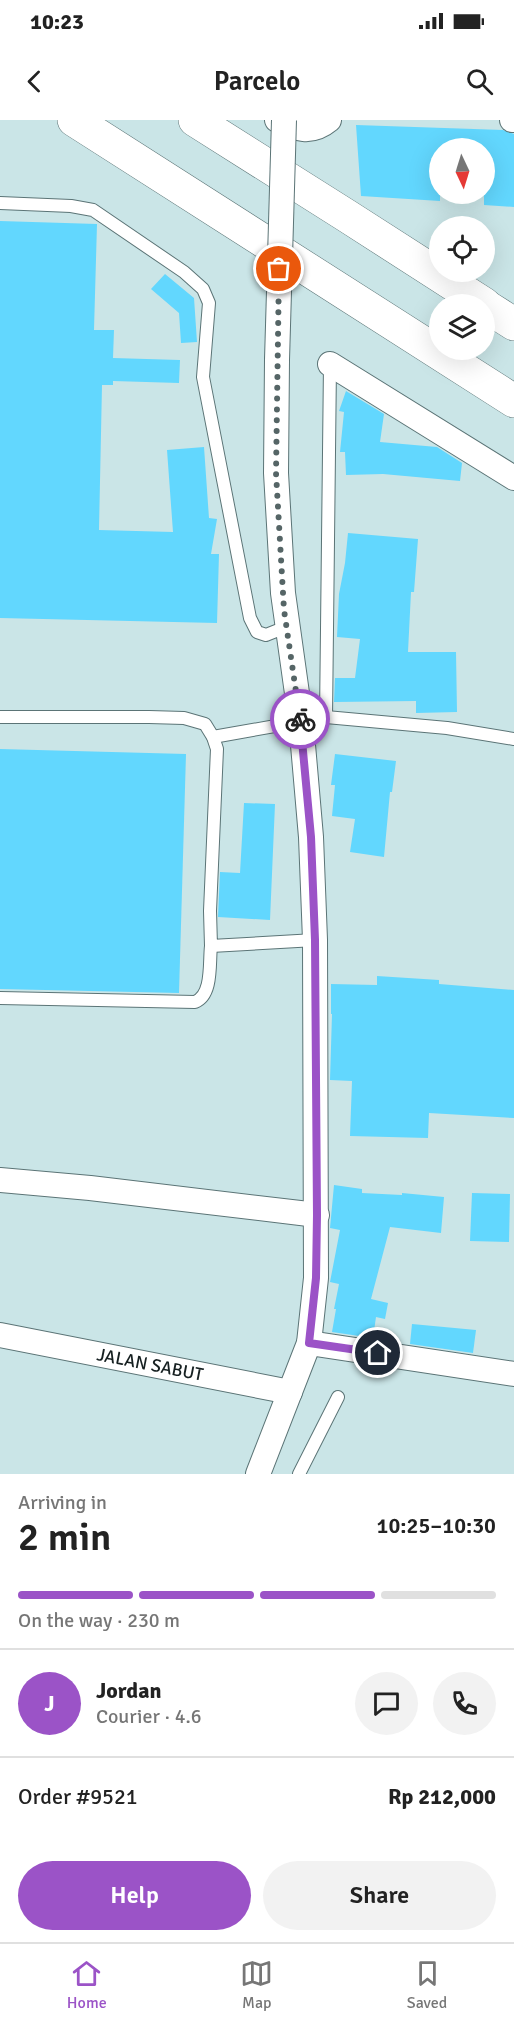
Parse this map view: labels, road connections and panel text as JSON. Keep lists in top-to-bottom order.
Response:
{
  "streets": {
    "street": ["JALAN SABUT"]
  },
  "north": "bottom",
  "page": {
    "status": "10:23",
    "header": "Parcelo",
    "heading": ["2 min", "Arriving in", "10:25–10:30"],
    "panel": [
      "Jordan",
      "Courier · 4.6",
      "Order #9521",
      "Rp 212,000"
    ],
    "bar": "On the way · 230 m",
    "round": "J",
    "buttons": ["Help", "Share"],
    "tabs": ["Home", "Map", "Saved"]
  }
}
